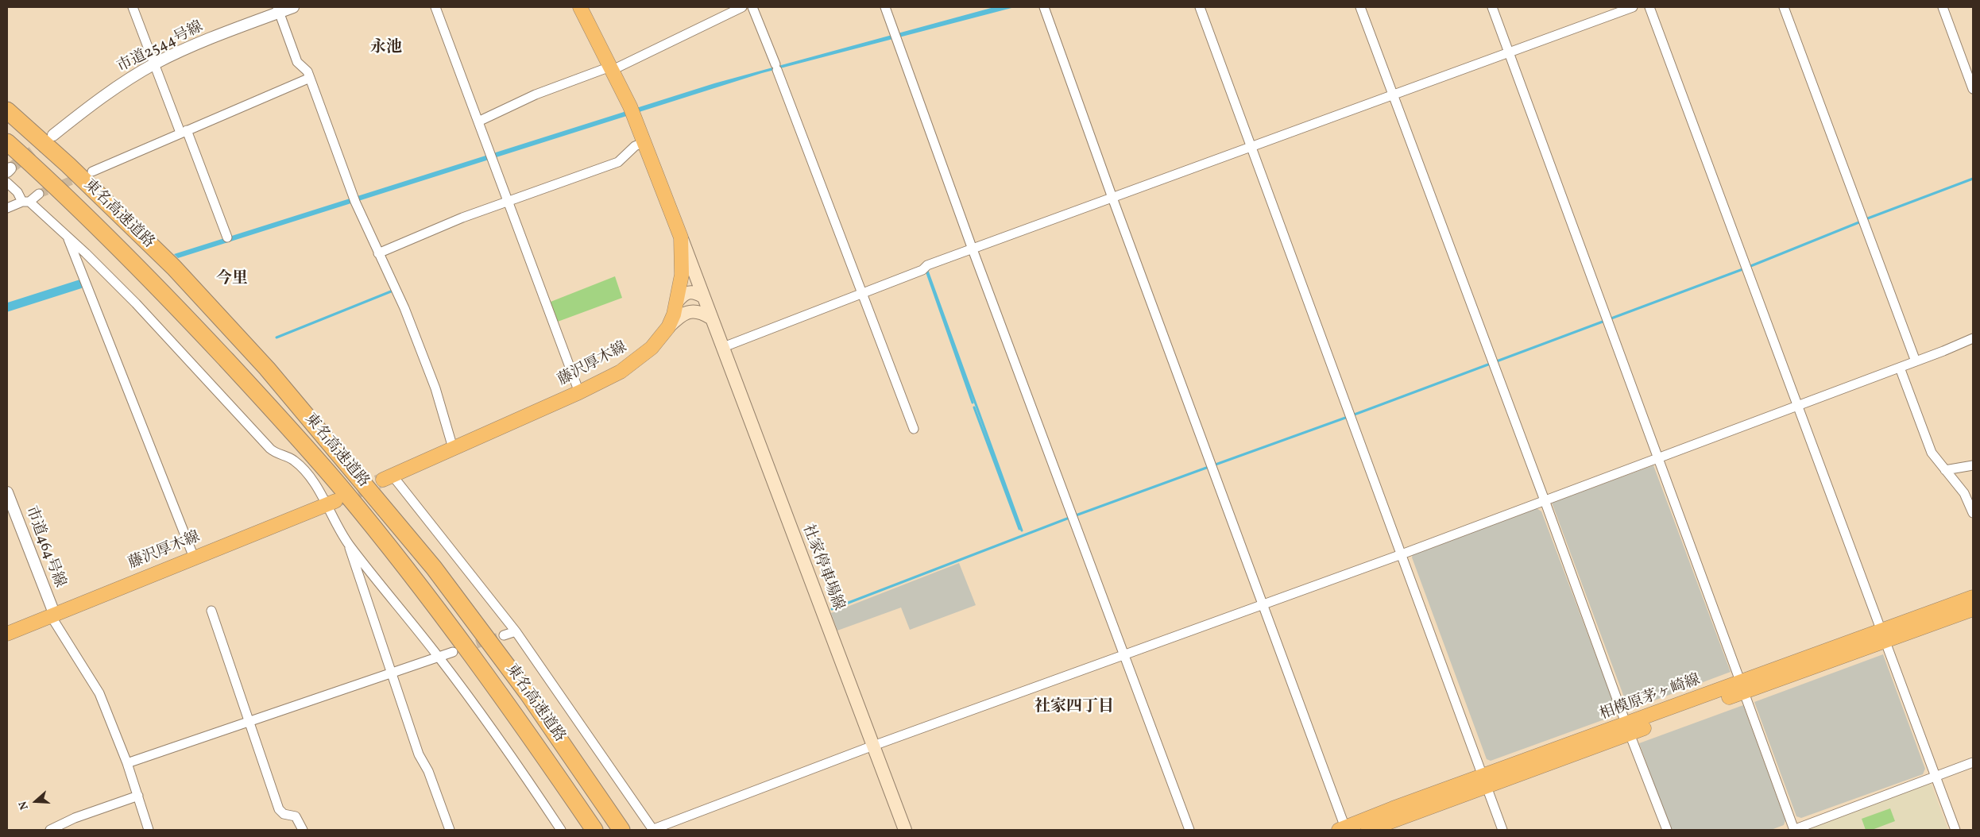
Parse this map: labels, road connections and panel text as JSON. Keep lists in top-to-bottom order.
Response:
{
  "streets": {
    "highway": ["東名高速道路"],
    "main road": ["藤沢厚木線", "社家停車場線", "相模原茅ヶ崎線"],
    "street": ["市道2544号線", "市道464号線"]
  },
  "crossings": [
    ["東名高速道路", "藤沢厚木線"],
    ["藤沢厚木線", "市道464号線"],
    ["藤沢厚木線", "社家停車場線"]
  ],
  "districts": ["永池", "今里", "社家四丁目"],
  "north": "left"
}
